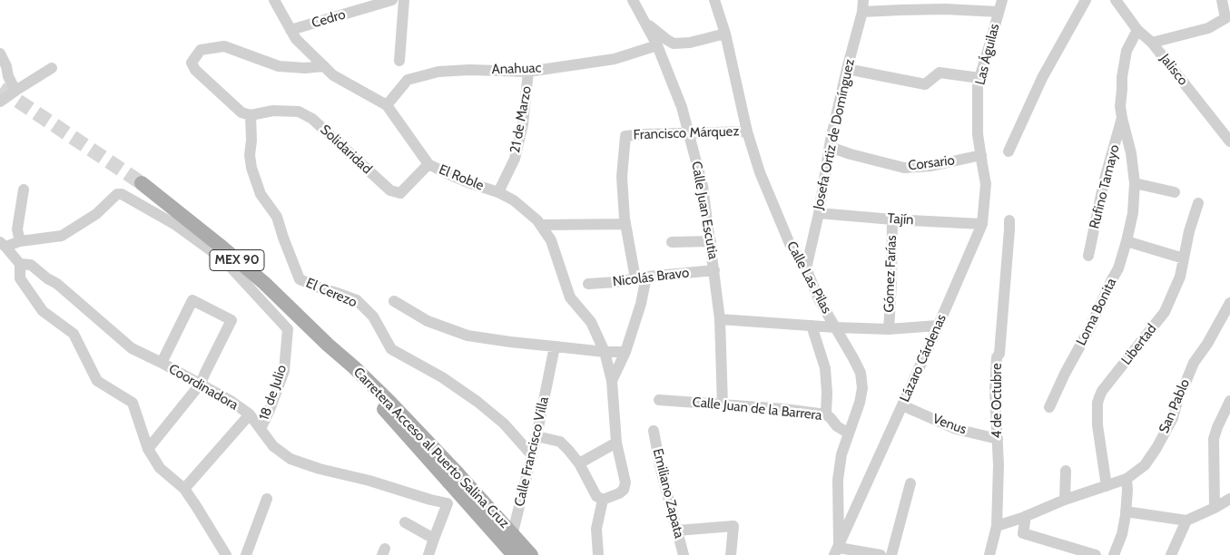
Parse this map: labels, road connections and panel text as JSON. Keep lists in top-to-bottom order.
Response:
{
  "streets": {
    "main road": ["MEX 90", "Carretera Acceso al Puerto Salina Cruz"],
    "street": [
      "Cedro",
      "Las Águilas",
      "Anahuac",
      "Jalisco",
      "21 de Marzo",
      "Francisco Márquez",
      "Josefa Ortiz de Domínguez",
      "Solidaridad",
      "Corsario",
      "El Roble",
      "Rufino Tamayo",
      "Calle Juan Escutia",
      "Tajín",
      "Gómez Farías",
      "Nicolás Bravo",
      "Calle Las Pilas",
      "El Cerezo",
      "Loma Bonita",
      "Libertad",
      "Lázaro Cárdenas",
      "Coordinadora",
      "18 de Julio",
      "4 de Octubre",
      "San Pablo",
      "Calle Juan de la Barrera",
      "Venus",
      "Calle Francisco Villa",
      "Emiliano Zapata"
    ]
  },
  "crossings": [
    ["Cedro", "El Roble"],
    ["Las Águilas", "Corsario"],
    ["Las Águilas", "Lázaro Cárdenas"],
    ["Anahuac", "21 de Marzo"],
    ["Anahuac", "El Roble"],
    ["Anahuac", "Calle Juan Escutia"],
    ["21 de Marzo", "El Roble"],
    ["Francisco Márquez", "Calle Juan Escutia"],
    ["Francisco Márquez", "Calle Las Pilas"],
    ["Josefa Ortiz de Domínguez", "Corsario"],
    ["Josefa Ortiz de Domínguez", "Tajín"],
    ["Josefa Ortiz de Domínguez", "Calle Las Pilas"],
    ["Solidaridad", "El Roble"],
    ["Solidaridad", "El Cerezo"],
    ["Corsario", "Lázaro Cárdenas"],
    ["Rufino Tamayo", "Loma Bonita"],
    ["Calle Juan Escutia", "Nicolás Bravo"],
    ["Calle Juan Escutia", "Calle Juan de la Barrera"],
    ["Tajín", "Gómez Farías"],
    ["Tajín", "Lázaro Cárdenas"],
    ["Calle Las Pilas", "Lázaro Cárdenas"],
    ["Calle Las Pilas", "Calle Juan de la Barrera"],
    ["El Cerezo", "Calle Francisco Villa"],
    ["Libertad", "San Pablo"],
    ["Lázaro Cárdenas", "Venus"],
    ["Coordinadora", "18 de Julio"],
    ["4 de Octubre", "San Pablo"],
    ["4 de Octubre", "Venus"]
  ]
}
